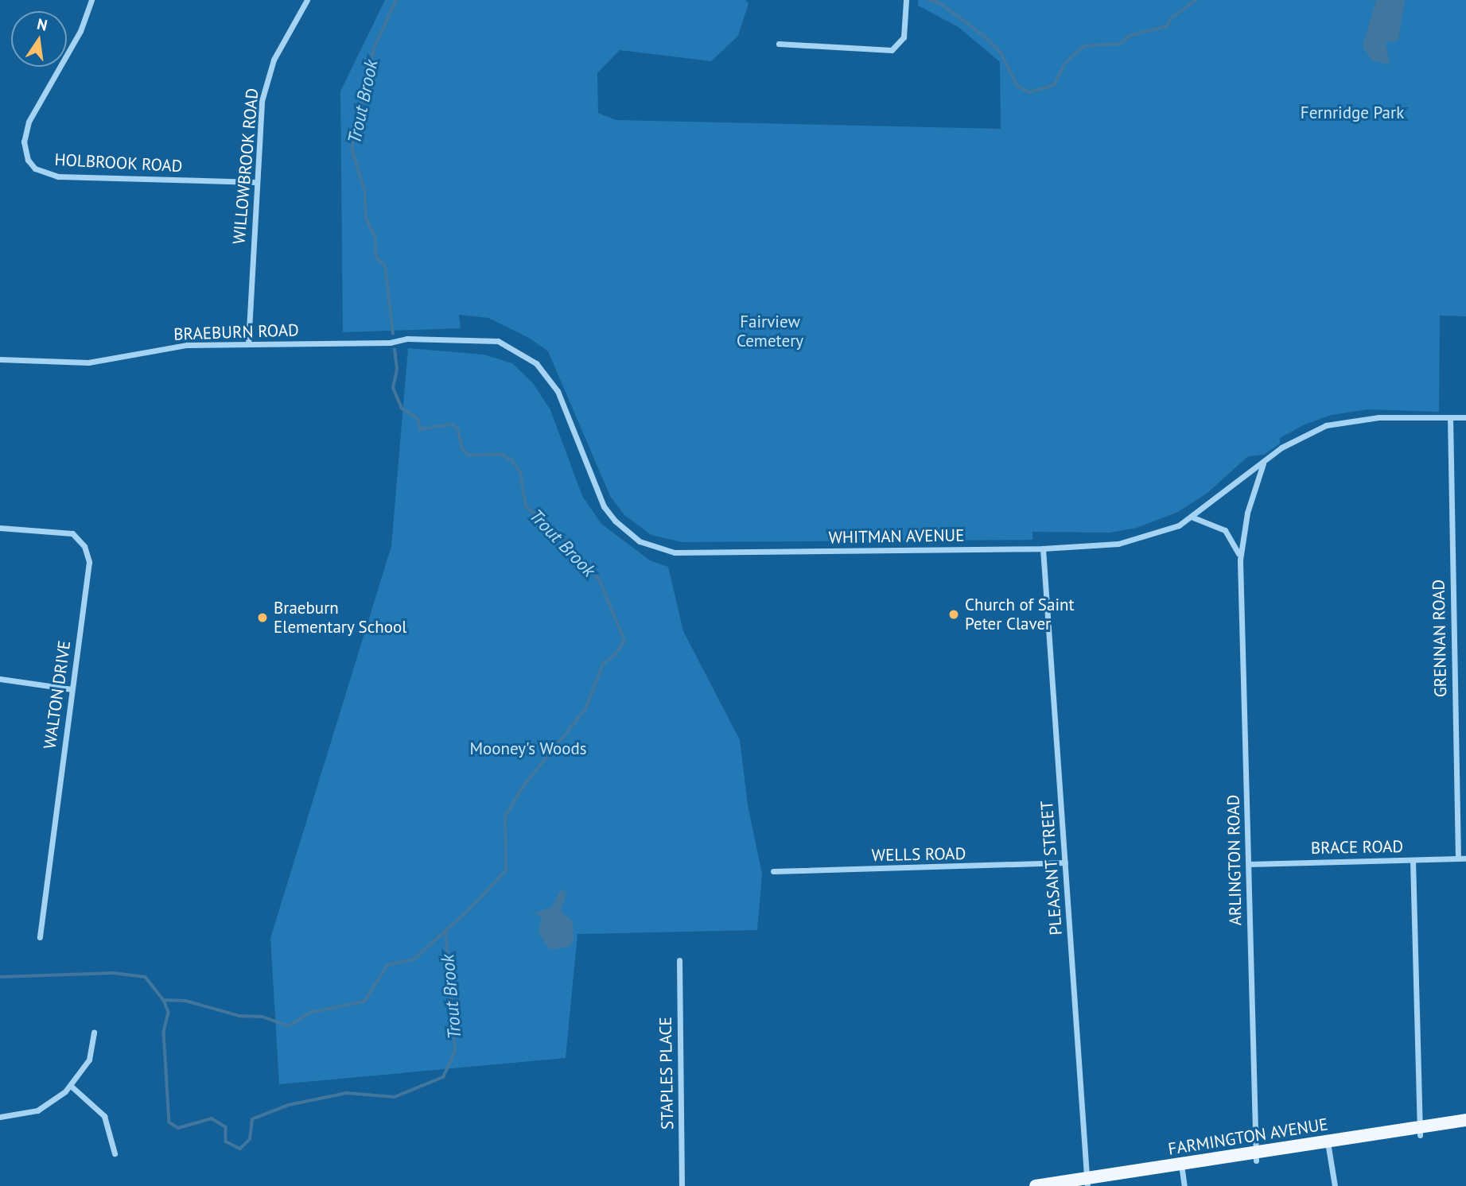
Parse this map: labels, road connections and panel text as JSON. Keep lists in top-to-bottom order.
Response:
{
  "streets": {
    "main road": ["FARMINGTON AVENUE"],
    "street": [
      "HOLBROOK ROAD",
      "WILLOWBROOK ROAD",
      "BRAEBURN ROAD",
      "WHITMAN AVENUE",
      "GRENNAN ROAD",
      "WALTON DRIVE",
      "BRACE ROAD",
      "WELLS ROAD",
      "ARLINGTON ROAD",
      "PLEASANT STREET",
      "STAPLES PLACE"
    ]
  },
  "crossings": [
    ["HOLBROOK ROAD", "WILLOWBROOK ROAD"],
    ["WILLOWBROOK ROAD", "BRAEBURN ROAD"],
    ["BRAEBURN ROAD", "WHITMAN AVENUE"],
    ["WHITMAN AVENUE", "GRENNAN ROAD"],
    ["WHITMAN AVENUE", "ARLINGTON ROAD"],
    ["WHITMAN AVENUE", "PLEASANT STREET"],
    ["GRENNAN ROAD", "BRACE ROAD"],
    ["BRACE ROAD", "ARLINGTON ROAD"],
    ["WELLS ROAD", "PLEASANT STREET"],
    ["ARLINGTON ROAD", "FARMINGTON AVENUE"],
    ["PLEASANT STREET", "FARMINGTON AVENUE"]
  ],
  "water": ["Trout Brook"],
  "parks": ["Fernridge Park", "Fairview Cemetery", "Mooney's Woods"],
  "places": ["Church of Saint Peter Claver", "Braeburn Elementary School"],
  "north": "top"
}
